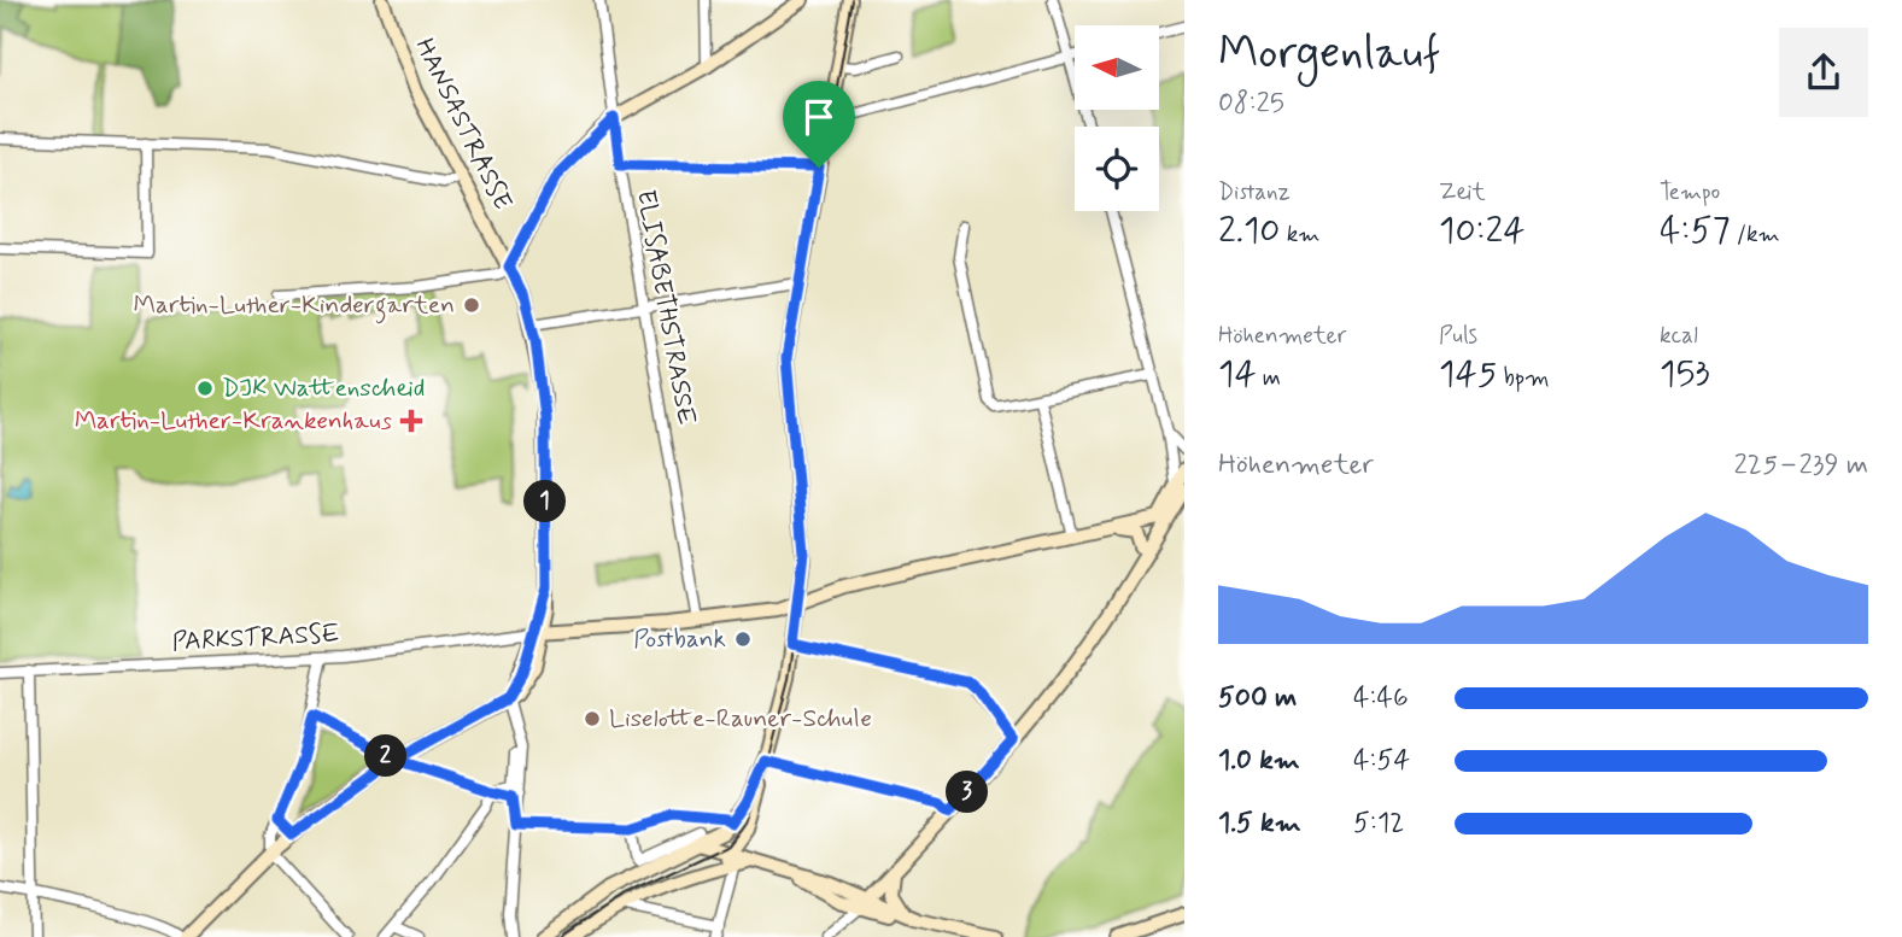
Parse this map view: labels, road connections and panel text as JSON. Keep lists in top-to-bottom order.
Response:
{
  "streets": {
    "street": ["HANSASTRASSE", "ELISABETHSTRASSE", "PARKSTRASSE"]
  },
  "crossings": [
    ["HANSASTRASSE", "PARKSTRASSE"]
  ],
  "places": {
    "other": [
      "Martin-Luther-Kindergarten",
      "DJK Wattenscheid",
      "Postbank",
      "Liselotte-Rauner-Schule"
    ],
    "health": ["Martin-Luther-Krankenhaus"]
  },
  "north": "left",
  "page": {
    "heading": ["Morgenlauf", "08:25"],
    "stats": [
      ["Distanz", "2.10 km"],
      ["Zeit", "10:24"],
      ["Tempo", "4:57 /km"],
      ["Höhenmeter", "14 m"],
      ["Puls", "145 bpm"],
      ["kcal", "153"]
    ],
    "chart": ["Höhenmeter", "225–239 m"],
    "pins": ["1", "2", "3"],
    "list": [
      {
        "name": "500 m",
        "note": "4:46"
      },
      {
        "name": "1.0 km",
        "note": "4:54"
      },
      {
        "name": "1.5 km",
        "note": "5:12"
      }
    ]
  }
}
